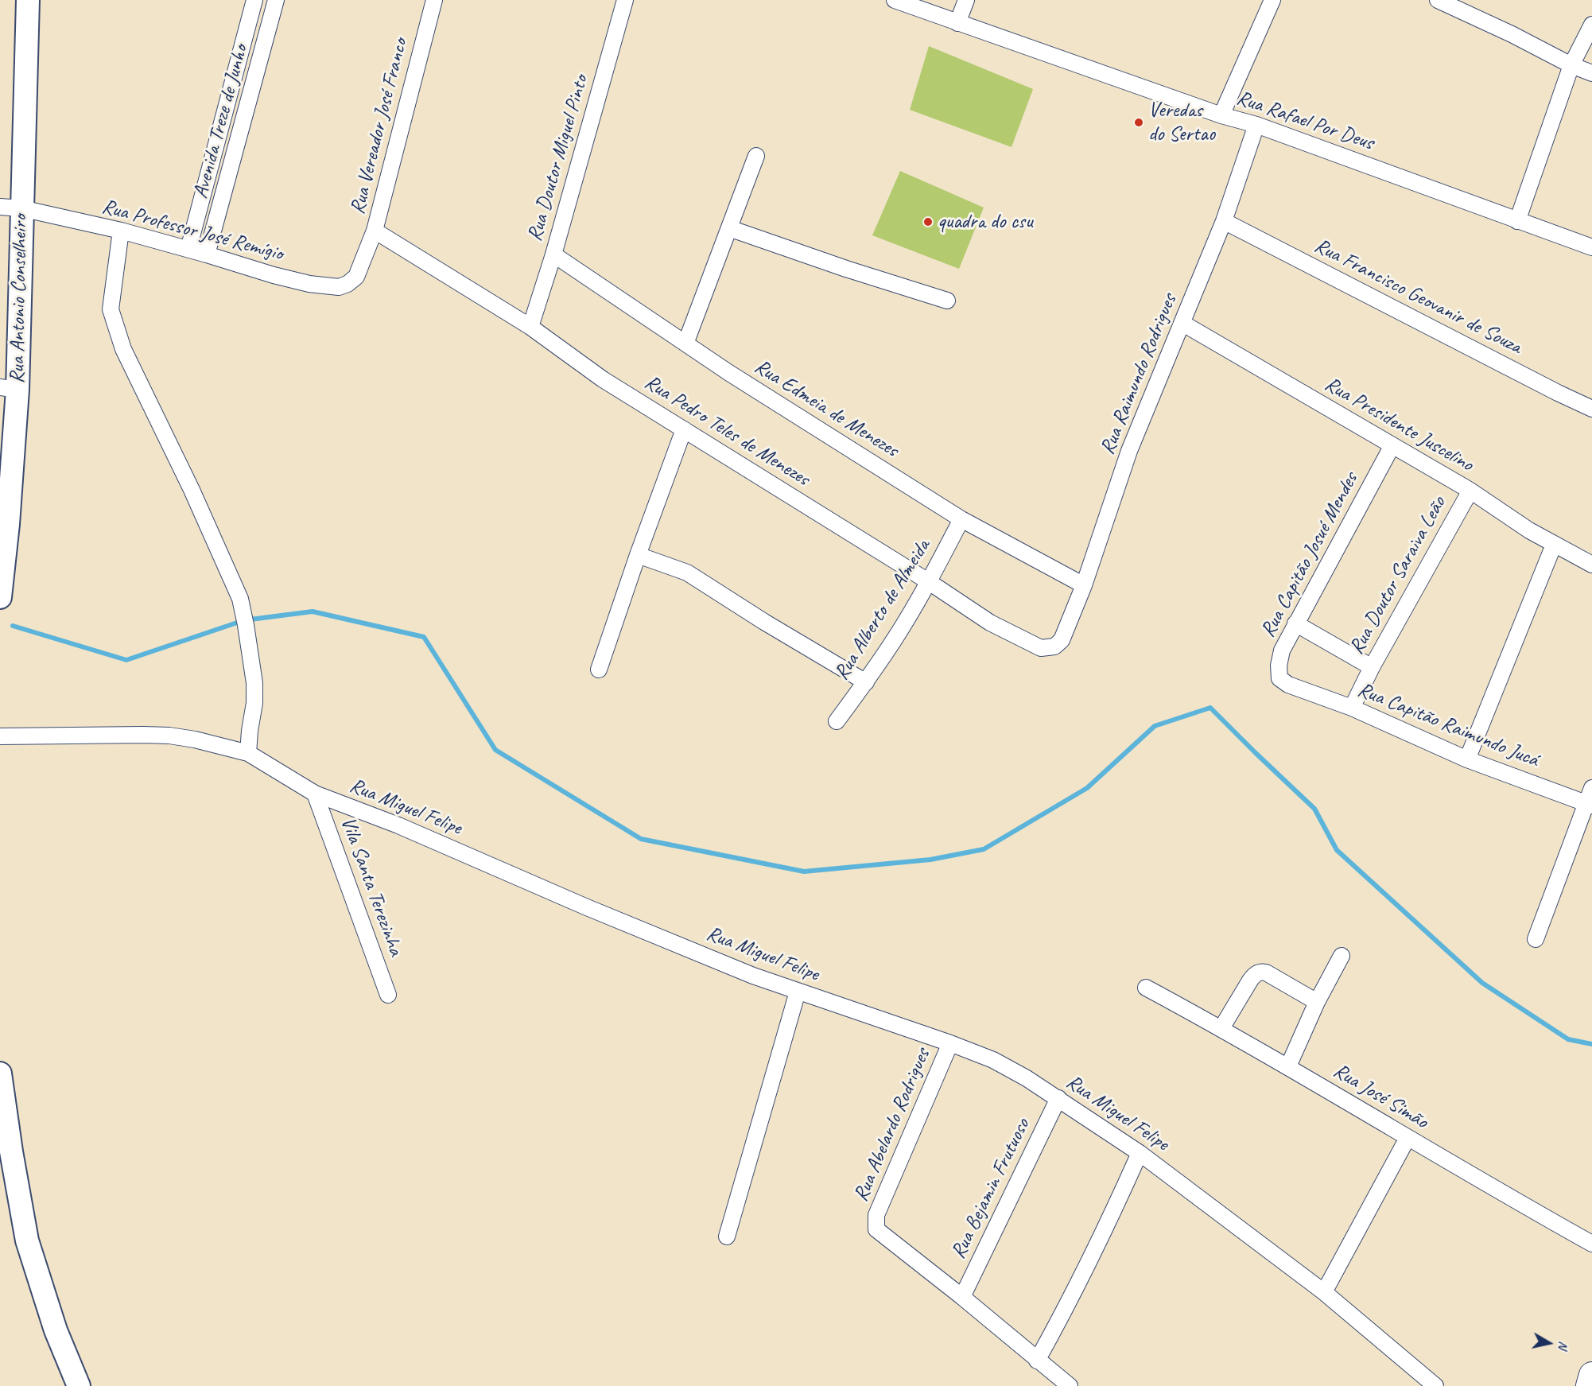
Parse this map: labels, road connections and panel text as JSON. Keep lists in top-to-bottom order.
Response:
{
  "streets": {
    "street": [
      "Rua Rafael Por Deus",
      "Avenida Treze de Junho",
      "Rua Vereador José Franco",
      "Rua Doutor Miguel Pinto",
      "Rua Professor José Remígio",
      "Rua Francisco Geovanir de Souza",
      "Rua Antonio Conselheiro",
      "Rua Raimundo Rodrigues",
      "Rua Edmeia de Menezes",
      "Rua Presidente Juscelino",
      "Rua Pedro Teles de Menezes",
      "Rua Capitão Josué Mendes",
      "Rua Doutor Saraiva Leão",
      "Rua Alberto de Almeida",
      "Rua Capitão Raimundo Jucá",
      "Rua Miguel Felipe",
      "Vila Santa Terezinha",
      "Rua José Simão",
      "Rua Abelardo Rodrigues",
      "Rua Bejamin Frutuoso"
    ]
  },
  "crossings": [
    ["Rua Rafael Por Deus", "Rua Raimundo Rodrigues"],
    ["Avenida Treze de Junho", "Rua Professor José Remígio"],
    ["Rua Vereador José Franco", "Rua Professor José Remígio"],
    ["Rua Vereador José Franco", "Rua Pedro Teles de Menezes"],
    ["Rua Doutor Miguel Pinto", "Rua Edmeia de Menezes"],
    ["Rua Doutor Miguel Pinto", "Rua Pedro Teles de Menezes"],
    ["Rua Professor José Remígio", "Rua Antonio Conselheiro"],
    ["Rua Francisco Geovanir de Souza", "Rua Raimundo Rodrigues"],
    ["Rua Raimundo Rodrigues", "Rua Edmeia de Menezes"],
    ["Rua Raimundo Rodrigues", "Rua Presidente Juscelino"],
    ["Rua Raimundo Rodrigues", "Rua Pedro Teles de Menezes"],
    ["Rua Edmeia de Menezes", "Rua Alberto de Almeida"],
    ["Rua Presidente Juscelino", "Rua Capitão Josué Mendes"],
    ["Rua Presidente Juscelino", "Rua Doutor Saraiva Leão"],
    ["Rua Pedro Teles de Menezes", "Rua Alberto de Almeida"],
    ["Rua Capitão Josué Mendes", "Rua Capitão Raimundo Jucá"],
    ["Rua Doutor Saraiva Leão", "Rua Capitão Raimundo Jucá"],
    ["Rua Miguel Felipe", "Vila Santa Terezinha"],
    ["Rua Miguel Felipe", "Rua Abelardo Rodrigues"],
    ["Rua Miguel Felipe", "Rua Bejamin Frutuoso"],
    ["Rua Abelardo Rodrigues", "Rua Bejamin Frutuoso"]
  ],
  "places": ["Veredas do Sertao", "quadra do csu"],
  "north": "right"
}
